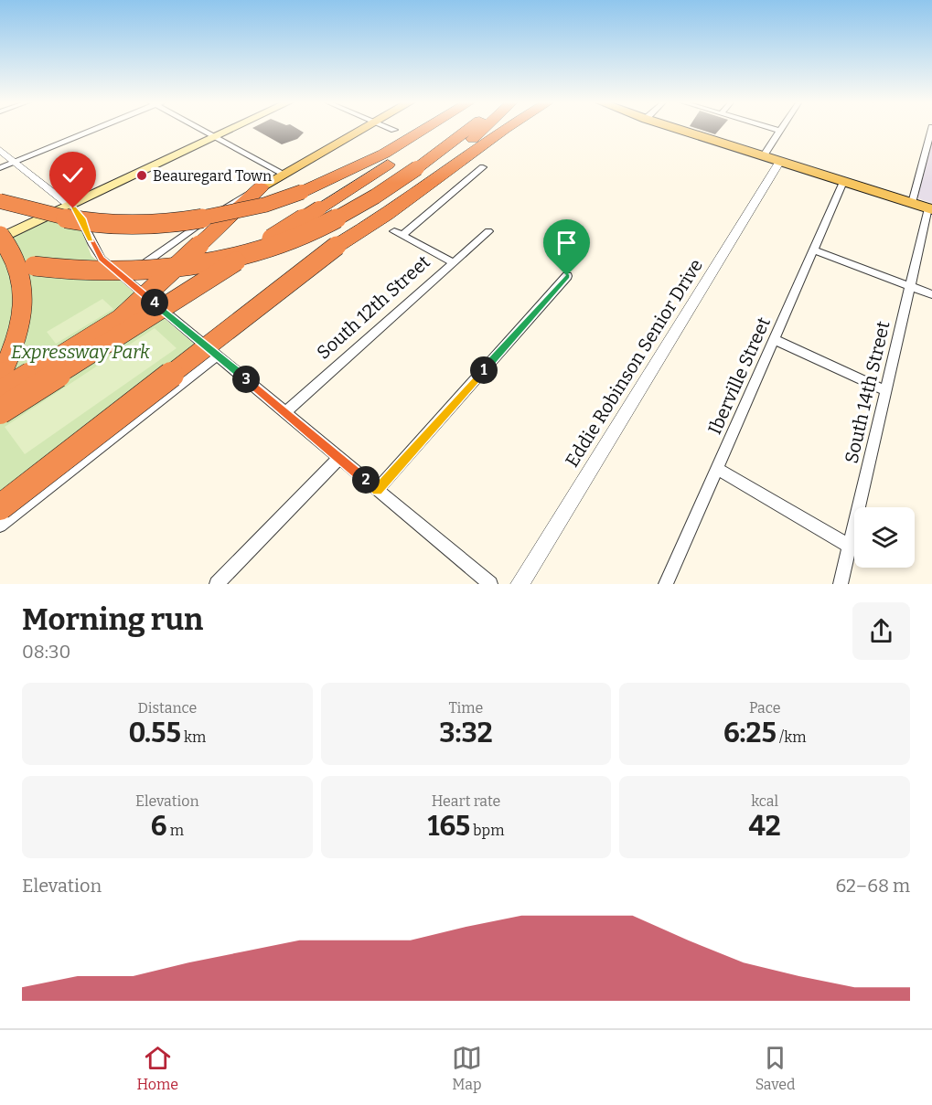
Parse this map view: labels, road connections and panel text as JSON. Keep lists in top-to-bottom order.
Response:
{
  "streets": {
    "street": [
      "South 12th Street",
      "Eddie Robinson Senior Drive",
      "Iberville Street",
      "South 14th Street"
    ]
  },
  "parks": ["Expressway Park"],
  "places": ["Beauregard Town"],
  "page": {
    "pins": [
      "4",
      "1",
      "3",
      "2"
    ],
    "heading": ["Morning run", "08:30"],
    "stats": [
      ["Distance", "0.55 km"],
      ["Time", "3:32"],
      ["Pace", "6:25 /km"],
      ["Elevation", "6 m"],
      ["Heart rate", "165 bpm"],
      ["kcal", "42"]
    ],
    "chart": ["Elevation", "62–68 m"],
    "tabs": ["Home", "Map", "Saved"]
  }
}
